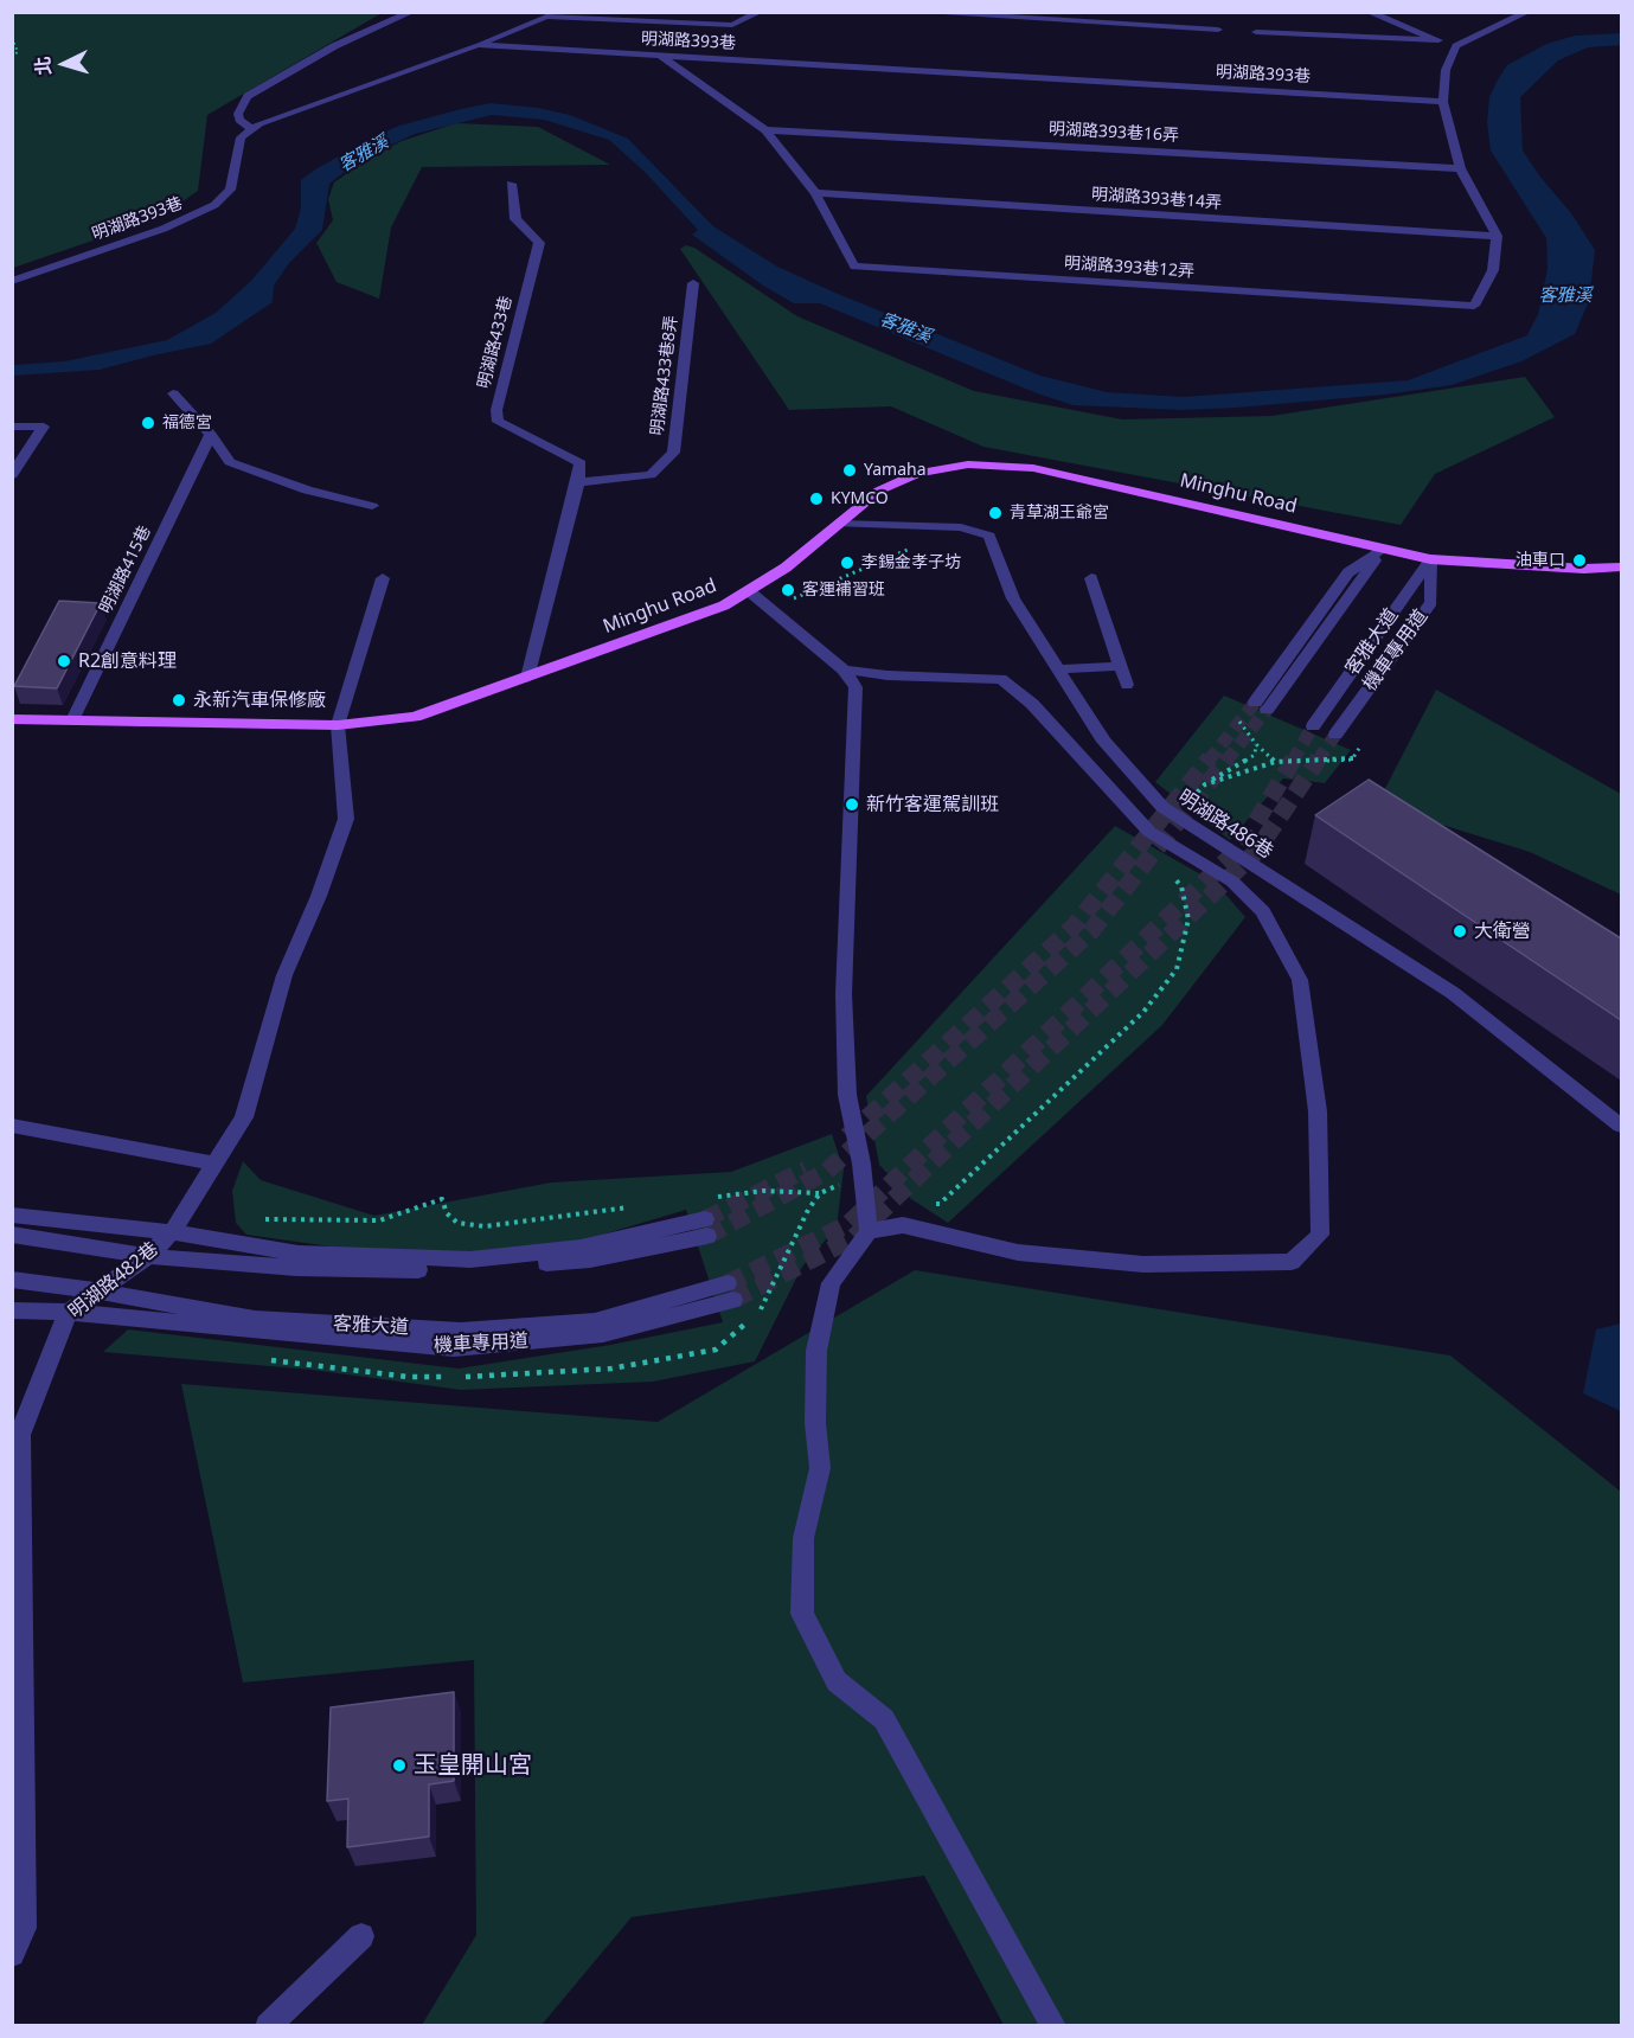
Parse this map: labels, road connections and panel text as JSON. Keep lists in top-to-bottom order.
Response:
{
  "streets": {
    "main road": ["Minghu Road"],
    "street": [
      "明湖路393巷",
      "明湖路393巷16弄",
      "明湖路393巷14弄",
      "明湖路393巷12弄",
      "明湖路433巷",
      "明湖路433巷8弄",
      "明湖路415巷",
      "客雅大道",
      "機車專用道",
      "明湖路486巷",
      "明湖路482巷"
    ]
  },
  "crossings": [
    ["明湖路393巷", "明湖路393巷12弄"],
    ["明湖路393巷16弄", "明湖路393巷12弄"],
    ["明湖路393巷14弄", "明湖路393巷12弄"],
    ["明湖路433巷", "明湖路433巷8弄"],
    ["Minghu Road", "明湖路415巷"],
    ["Minghu Road", "客雅大道"],
    ["Minghu Road", "機車專用道"],
    ["Minghu Road", "明湖路486巷"],
    ["Minghu Road", "明湖路482巷"],
    ["客雅大道", "機車專用道"],
    ["客雅大道", "明湖路482巷"],
    ["機車專用道", "明湖路482巷"]
  ],
  "water": ["客雅溪"],
  "places": [
    "福德宮",
    "Yamaha",
    "KYMCO",
    "青草湖王爺宮",
    "油車口",
    "李錫金孝子坊",
    "客運補習班",
    "R2創意料理",
    "永新汽車保修廠",
    "新竹客運駕訓班",
    "大衛營",
    "玉皇開山宮"
  ],
  "north": "left"
}
